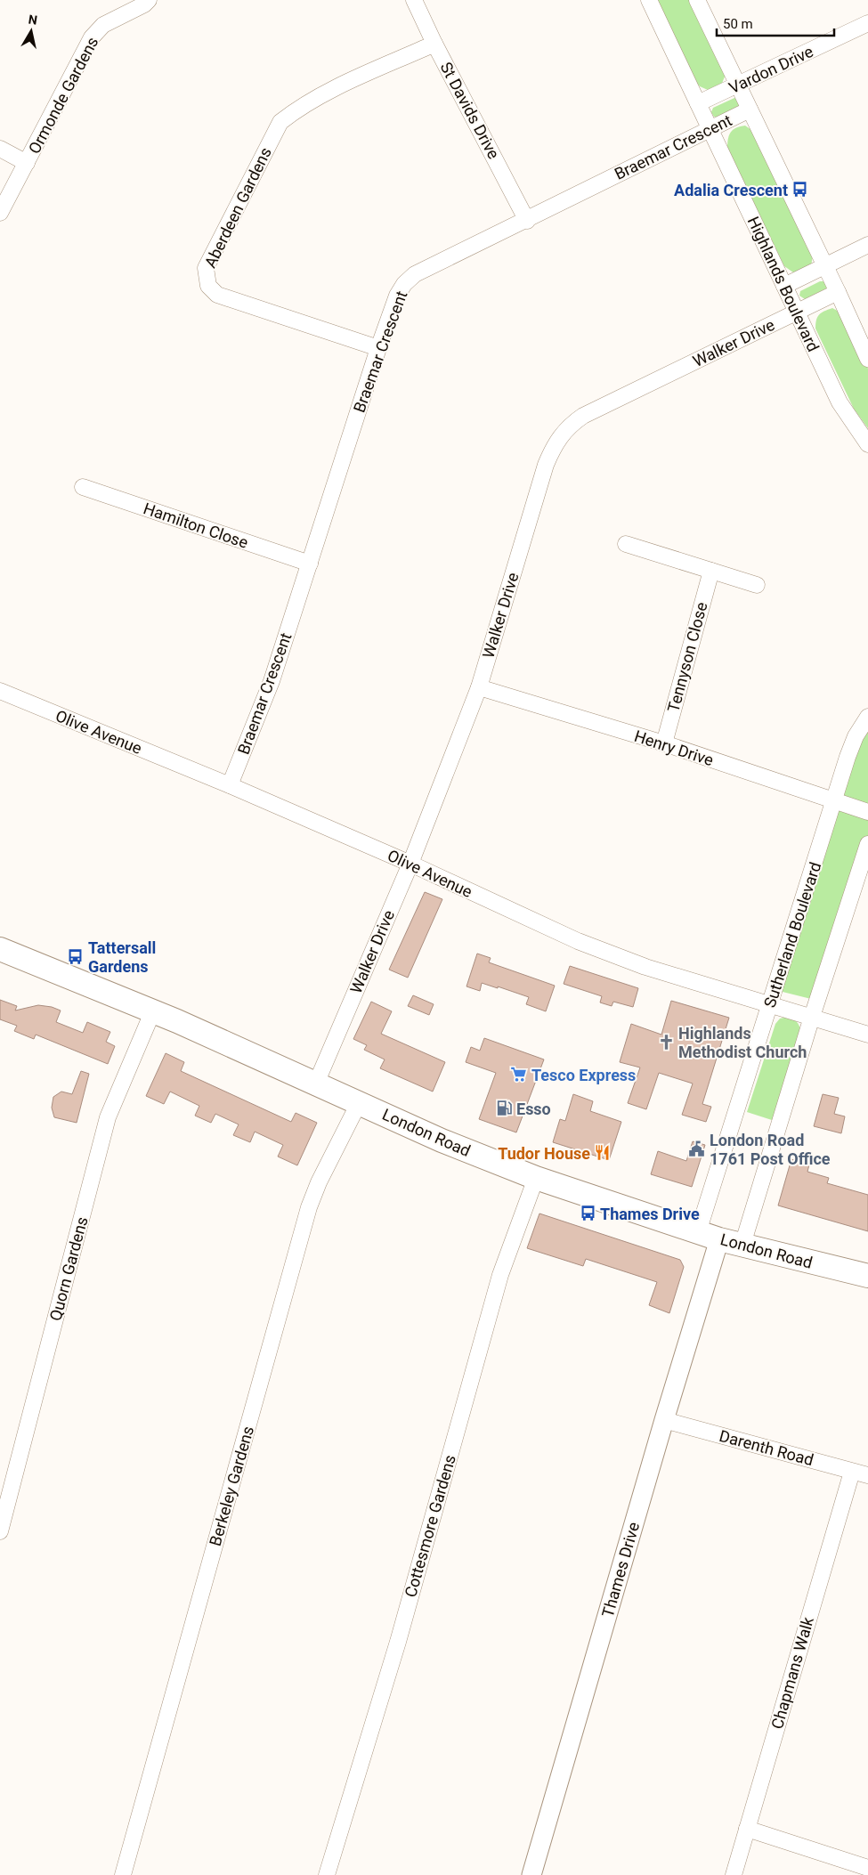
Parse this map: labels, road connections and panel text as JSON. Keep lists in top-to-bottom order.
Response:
{
  "streets": {
    "main road": ["London Road"],
    "street": [
      "Vardon Drive",
      "Ormonde Gardens",
      "St Davids Drive",
      "Braemar Crescent",
      "Aberdeen Gardens",
      "Highlands Boulevard",
      "Walker Drive",
      "Hamilton Close",
      "Tennyson Close",
      "Olive Avenue",
      "Henry Drive",
      "Sutherland Boulevard",
      "Quorn Gardens",
      "Darenth Road",
      "Berkeley Gardens",
      "Cottesmore Gardens",
      "Thames Drive",
      "Chapmans Walk"
    ]
  },
  "crossings": [
    ["Vardon Drive", "Highlands Boulevard"],
    ["St Davids Drive", "Braemar Crescent"],
    ["St Davids Drive", "Aberdeen Gardens"],
    ["Braemar Crescent", "Aberdeen Gardens"],
    ["Braemar Crescent", "Highlands Boulevard"],
    ["Braemar Crescent", "Hamilton Close"],
    ["Braemar Crescent", "Olive Avenue"],
    ["Highlands Boulevard", "Walker Drive"],
    ["Walker Drive", "Olive Avenue"],
    ["Walker Drive", "Henry Drive"],
    ["Walker Drive", "London Road"],
    ["Tennyson Close", "Henry Drive"],
    ["Olive Avenue", "Sutherland Boulevard"],
    ["Henry Drive", "Sutherland Boulevard"],
    ["Sutherland Boulevard", "London Road"],
    ["London Road", "Quorn Gardens"],
    ["London Road", "Berkeley Gardens"],
    ["London Road", "Cottesmore Gardens"],
    ["London Road", "Thames Drive"],
    ["Darenth Road", "Thames Drive"],
    ["Darenth Road", "Chapmans Walk"]
  ],
  "places": {
    "bus stop": ["Adalia Crescent", "Tattersall Gardens", "Thames Drive"],
    "church": ["Highlands Methodist Church"],
    "supermarket": ["Tesco Express"],
    "fuel station": ["Esso"],
    "public building": ["London Road 1761 Post Office"],
    "restaurant": ["Tudor House"]
  },
  "scale_bar": "50 m",
  "north": "top"
}
